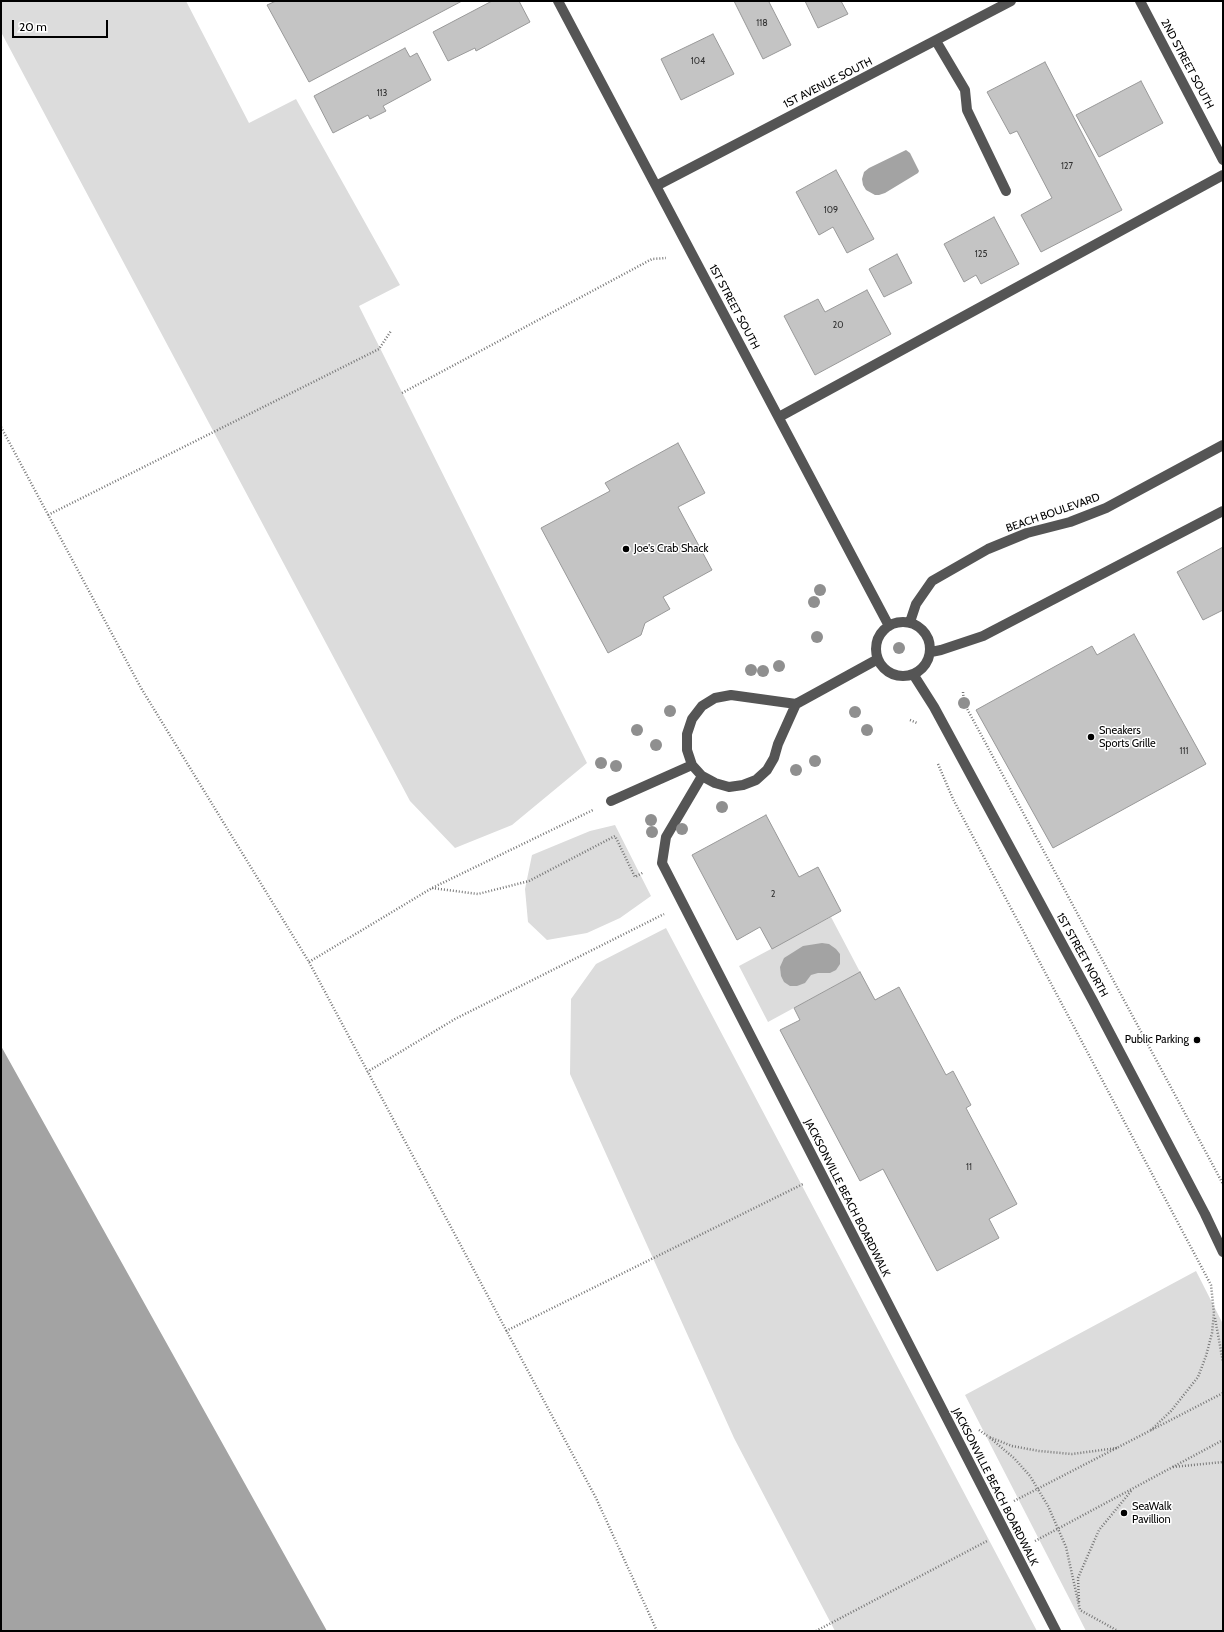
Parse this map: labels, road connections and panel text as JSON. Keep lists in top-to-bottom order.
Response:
{
  "streets": {
    "street": [
      "2ND STREET SOUTH",
      "1ST AVENUE SOUTH",
      "1ST STREET SOUTH",
      "BEACH BOULEVARD",
      "1ST STREET NORTH",
      "JACKSONVILLE BEACH BOARDWALK"
    ]
  },
  "crossings": [
    ["1ST AVENUE SOUTH", "1ST STREET SOUTH"],
    ["1ST STREET SOUTH", "BEACH BOULEVARD"],
    ["1ST STREET SOUTH", "1ST STREET NORTH"],
    ["BEACH BOULEVARD", "1ST STREET NORTH"]
  ],
  "places": [
    "Joe's Crab Shack",
    "Sneakers Sports Grille",
    "Public Parking",
    "SeaWalk Pavillion"
  ],
  "house_numbers": [
    "118",
    "104",
    "113",
    "127",
    "109",
    "125",
    "20",
    "111",
    "2",
    "11"
  ],
  "scale_bar": "20 m"
}
